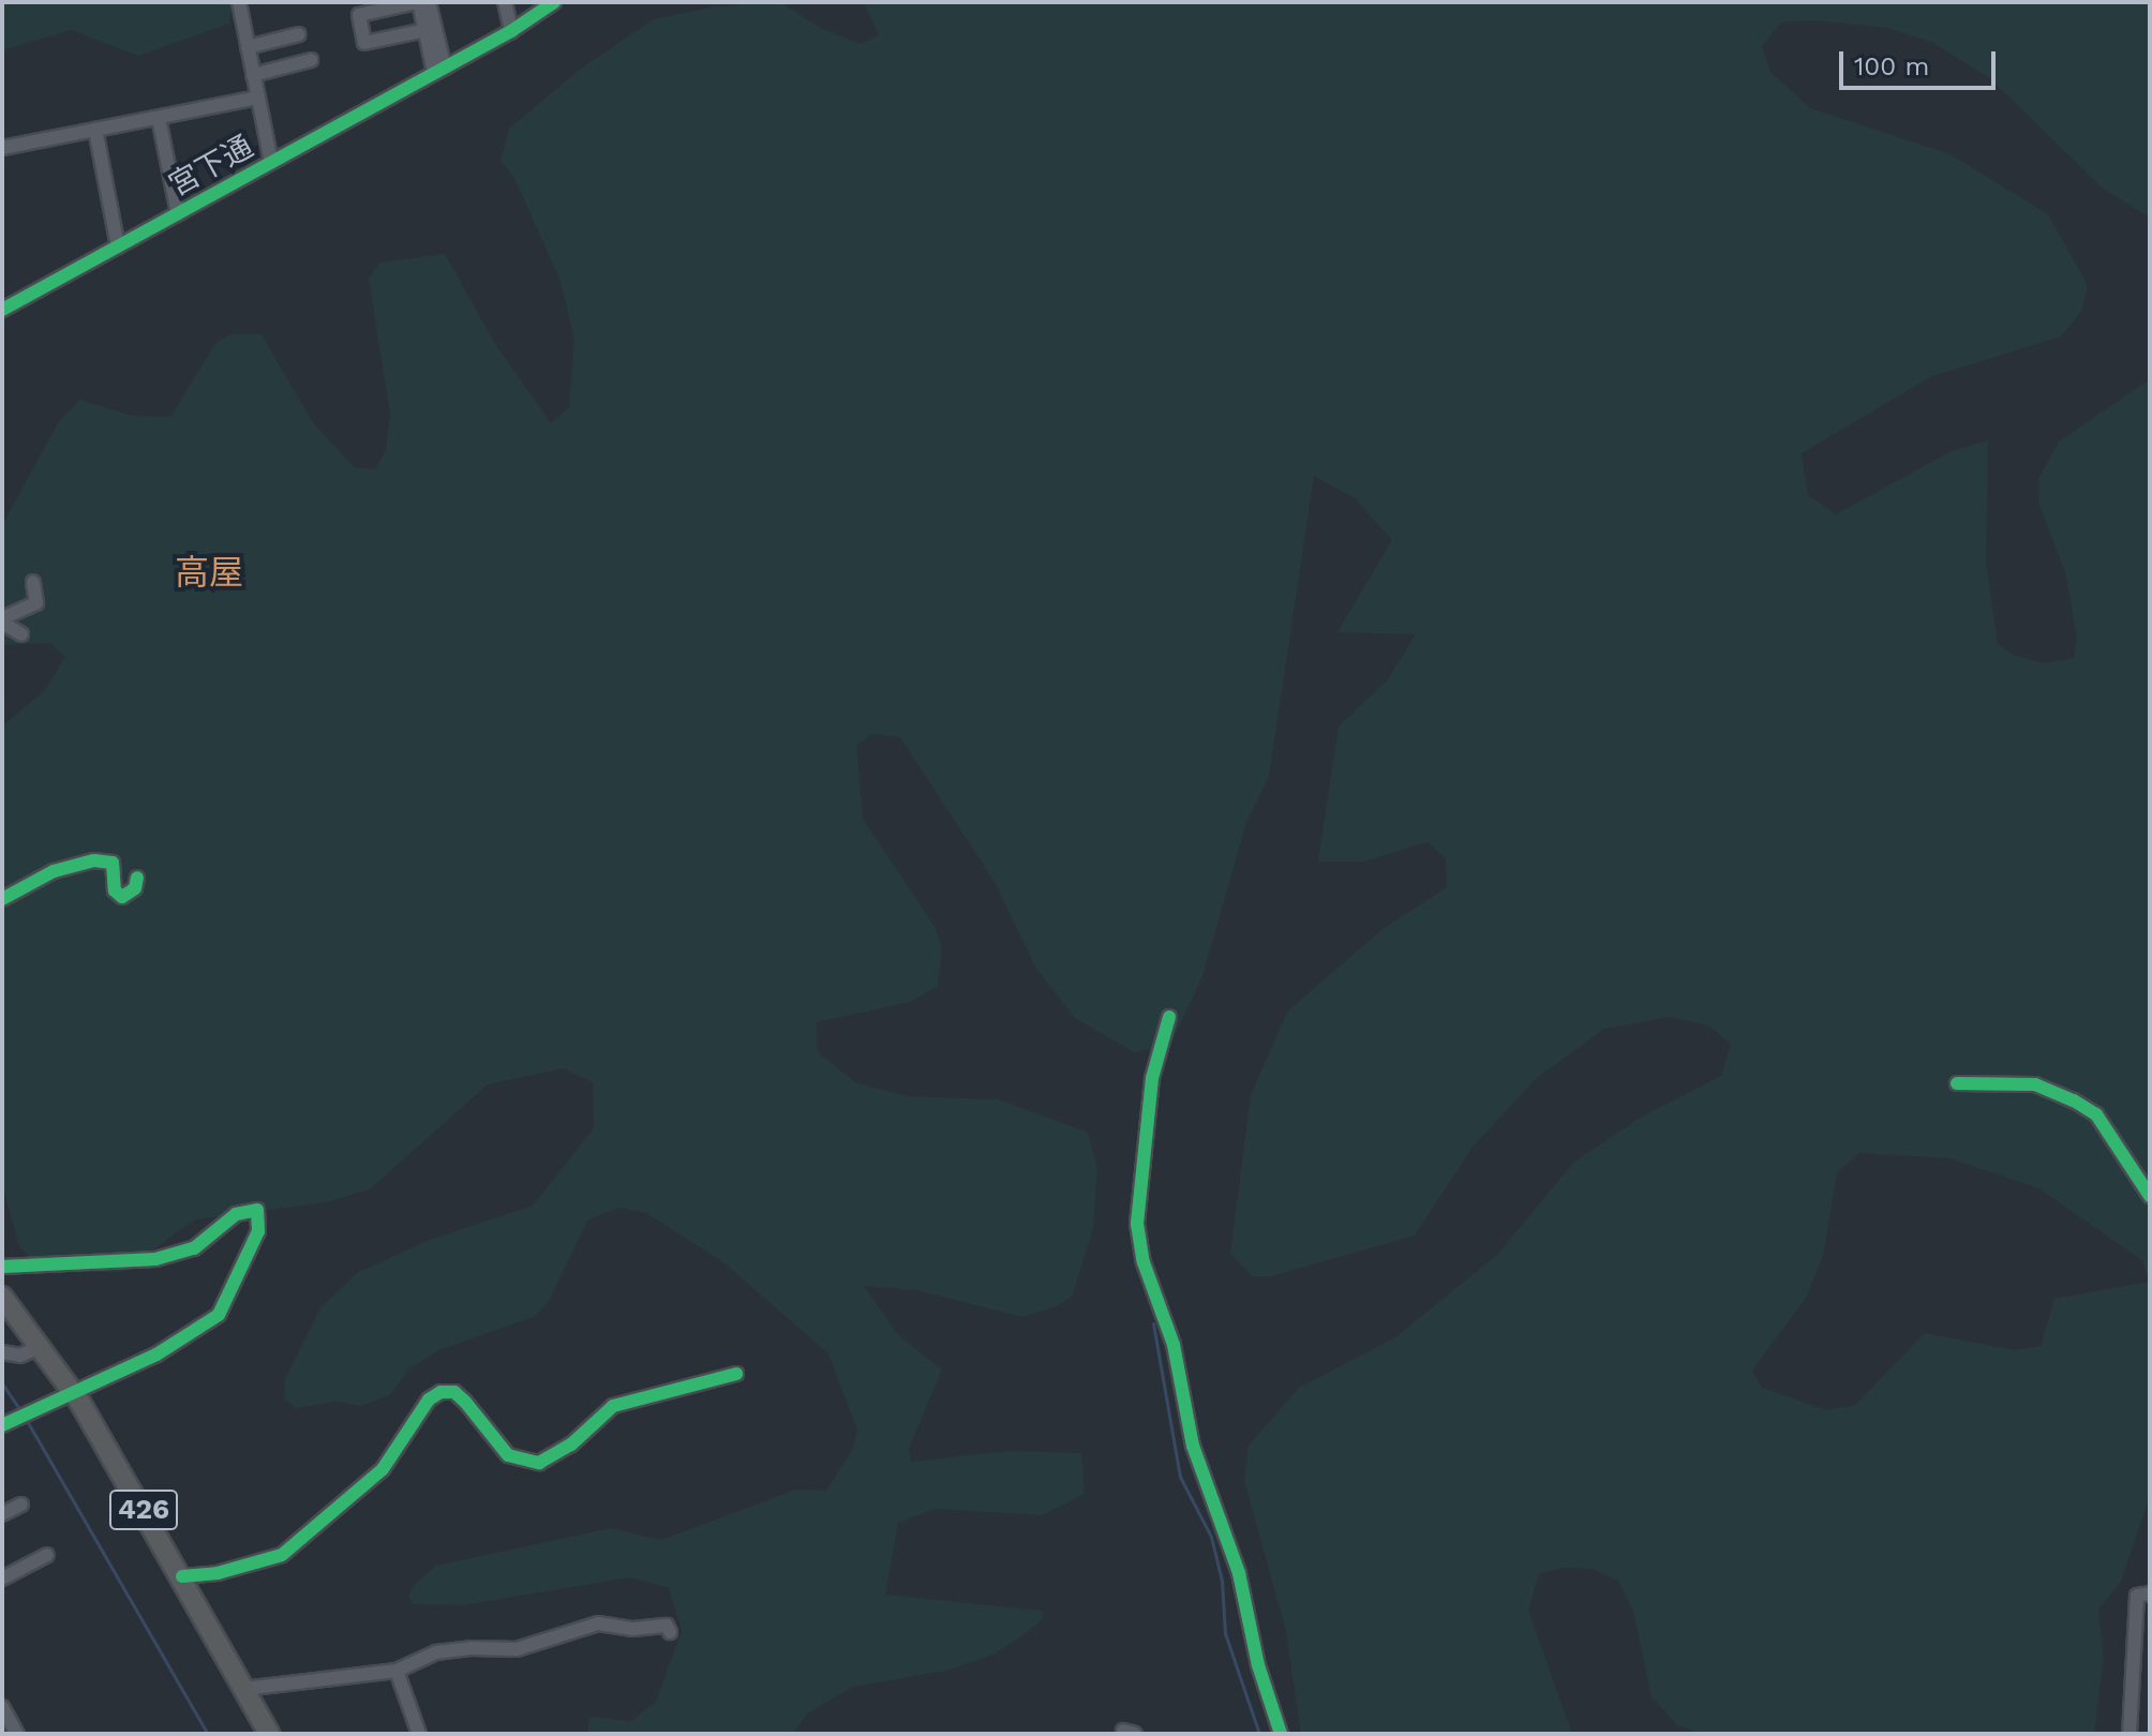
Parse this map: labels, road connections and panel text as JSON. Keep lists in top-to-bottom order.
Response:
{
  "streets": {
    "highway": ["426"],
    "street": ["宮下通"]
  },
  "districts": ["高屋"],
  "scale_bar": "100 m"
}
